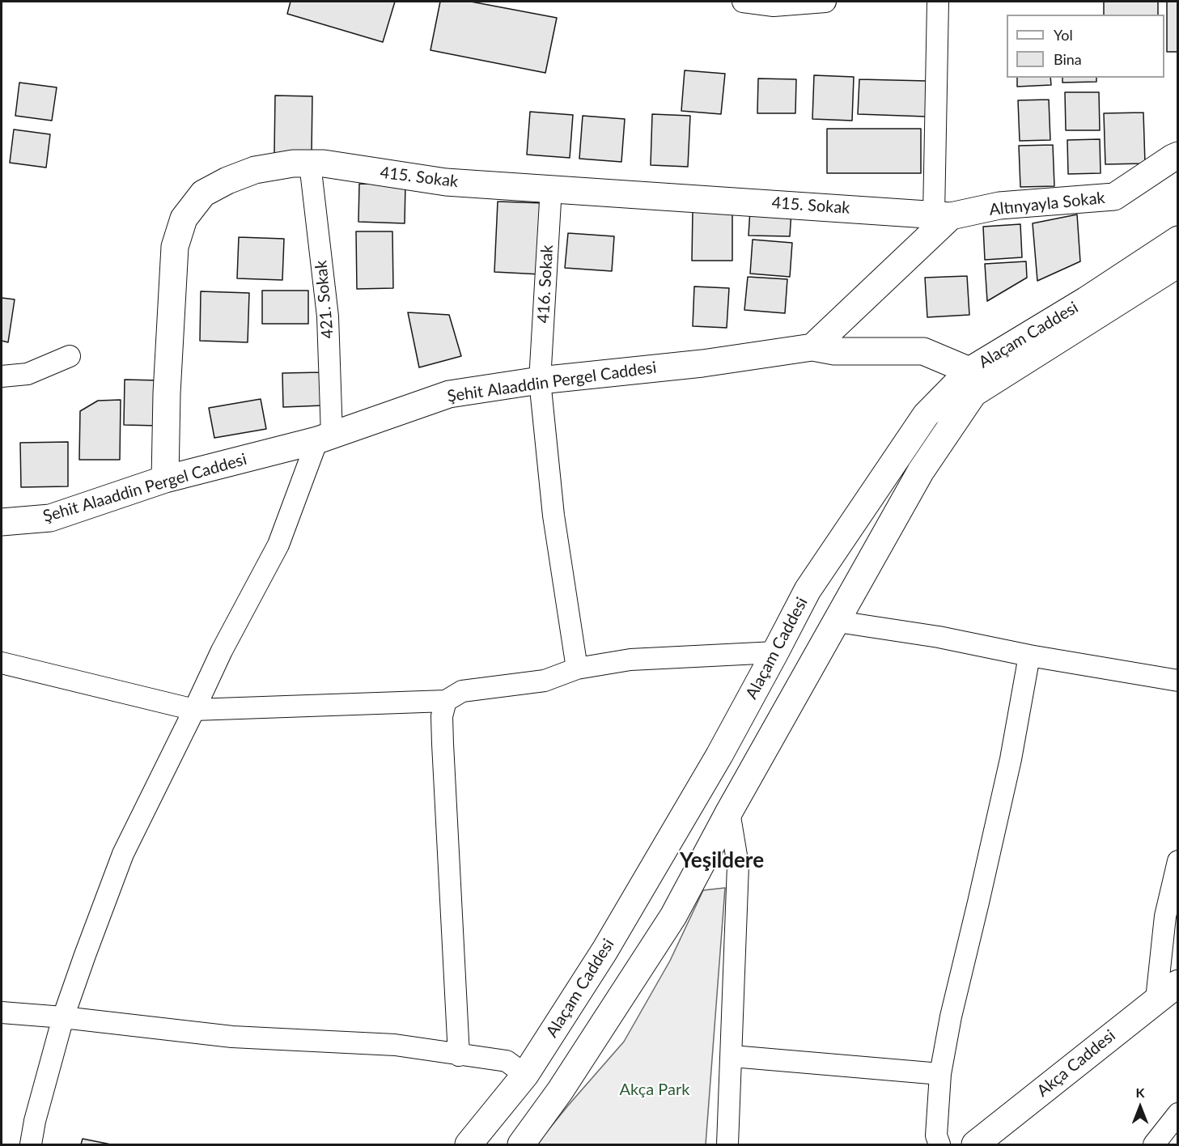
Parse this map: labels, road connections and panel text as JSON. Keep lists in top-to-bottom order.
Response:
{
  "streets": {
    "street": [
      "415. Sokak",
      "Altınyayla Sokak",
      "416. Sokak",
      "421. Sokak",
      "Alaçam Caddesi",
      "Şehit Alaaddin Pergel Caddesi",
      "Akça Caddesi"
    ]
  },
  "crossings": [
    ["415. Sokak", "Altınyayla Sokak"],
    ["415. Sokak", "416. Sokak"],
    ["415. Sokak", "421. Sokak"],
    ["415. Sokak", "Şehit Alaaddin Pergel Caddesi"],
    ["416. Sokak", "Şehit Alaaddin Pergel Caddesi"],
    ["421. Sokak", "Şehit Alaaddin Pergel Caddesi"],
    ["Alaçam Caddesi", "Şehit Alaaddin Pergel Caddesi"]
  ],
  "districts": ["Yeşildere"],
  "parks": ["Akça Park"],
  "legend": ["Yol", "Bina"],
  "north": "top"
}
